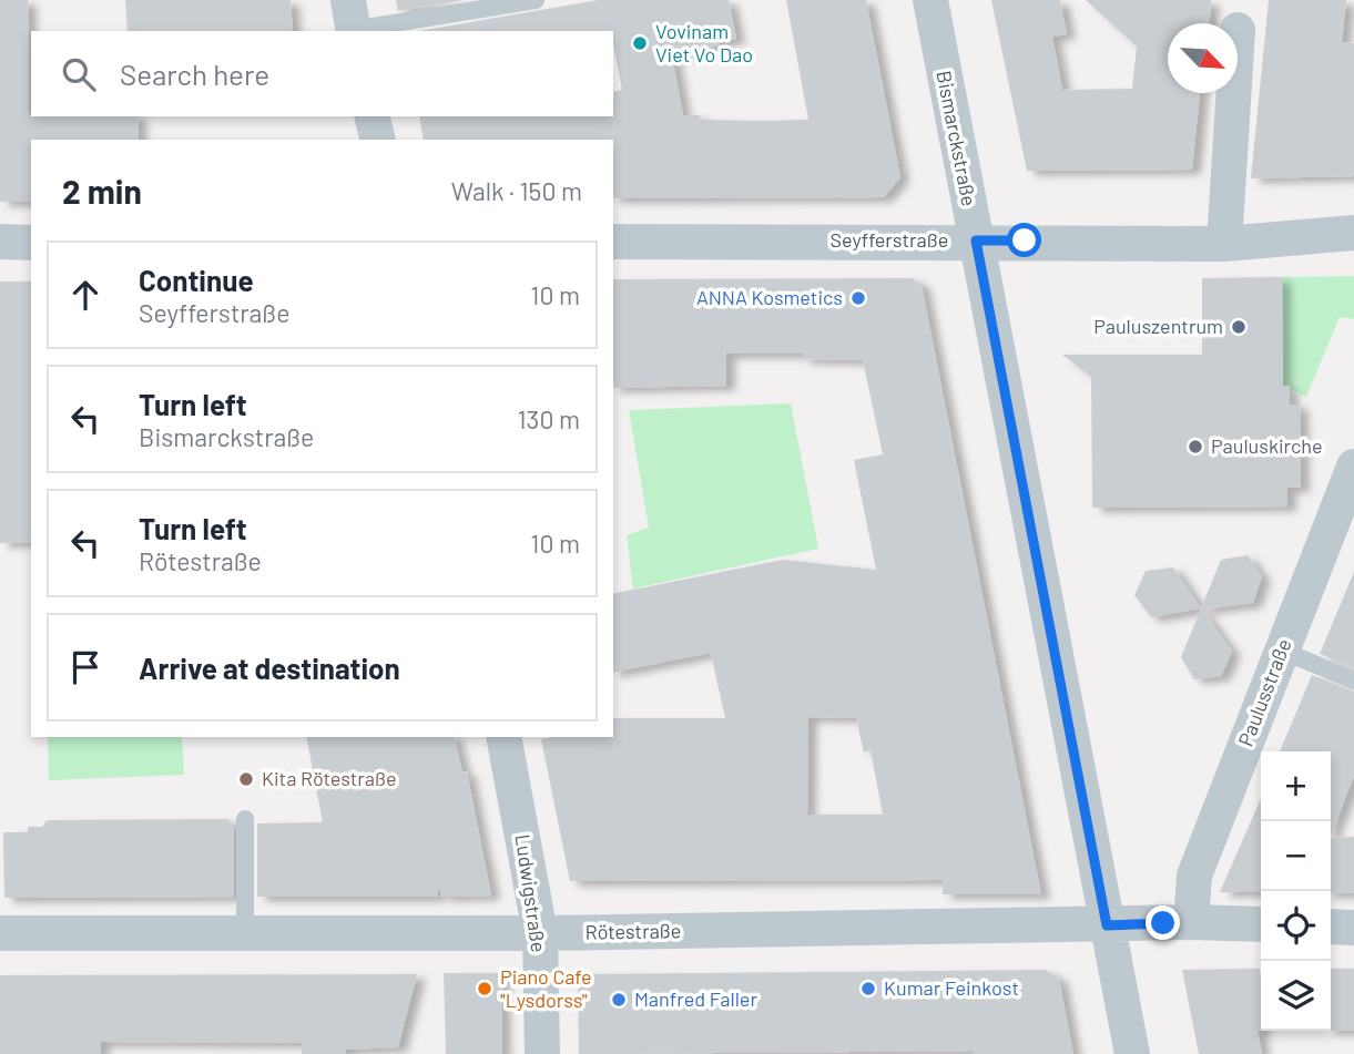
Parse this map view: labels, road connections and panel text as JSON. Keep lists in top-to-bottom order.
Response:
{
  "streets": {
    "street": [
      "Bismarckstraße",
      "Seyfferstraße",
      "Paulusstraße",
      "Ludwigstraße",
      "Rötestraße"
    ]
  },
  "crossings": [
    ["Bismarckstraße", "Seyfferstraße"],
    ["Bismarckstraße", "Rötestraße"],
    ["Paulusstraße", "Rötestraße"],
    ["Ludwigstraße", "Rötestraße"]
  ],
  "places": [
    "Vovinam Viet Vo Dao",
    "ANNA Kosmetics",
    "Pauluszentrum",
    "Pauluskirche",
    "Kita Rötestraße",
    "Piano Cafe \"Lysdorss\"",
    "Kumar Feinkost",
    "Manfred Faller"
  ],
  "north": "bottom right",
  "page": {
    "search": "Search here",
    "heading": ["2 min", "Walk · 150 m"],
    "list": [
      ["Continue", "Seyfferstraße", "10 m"],
      ["Turn left", "Bismarckstraße", "130 m"],
      ["Turn left", "Rötestraße", "10 m"],
      "Arrive at destination"
    ],
    "map_buttons": ["+", "−"]
  }
}
